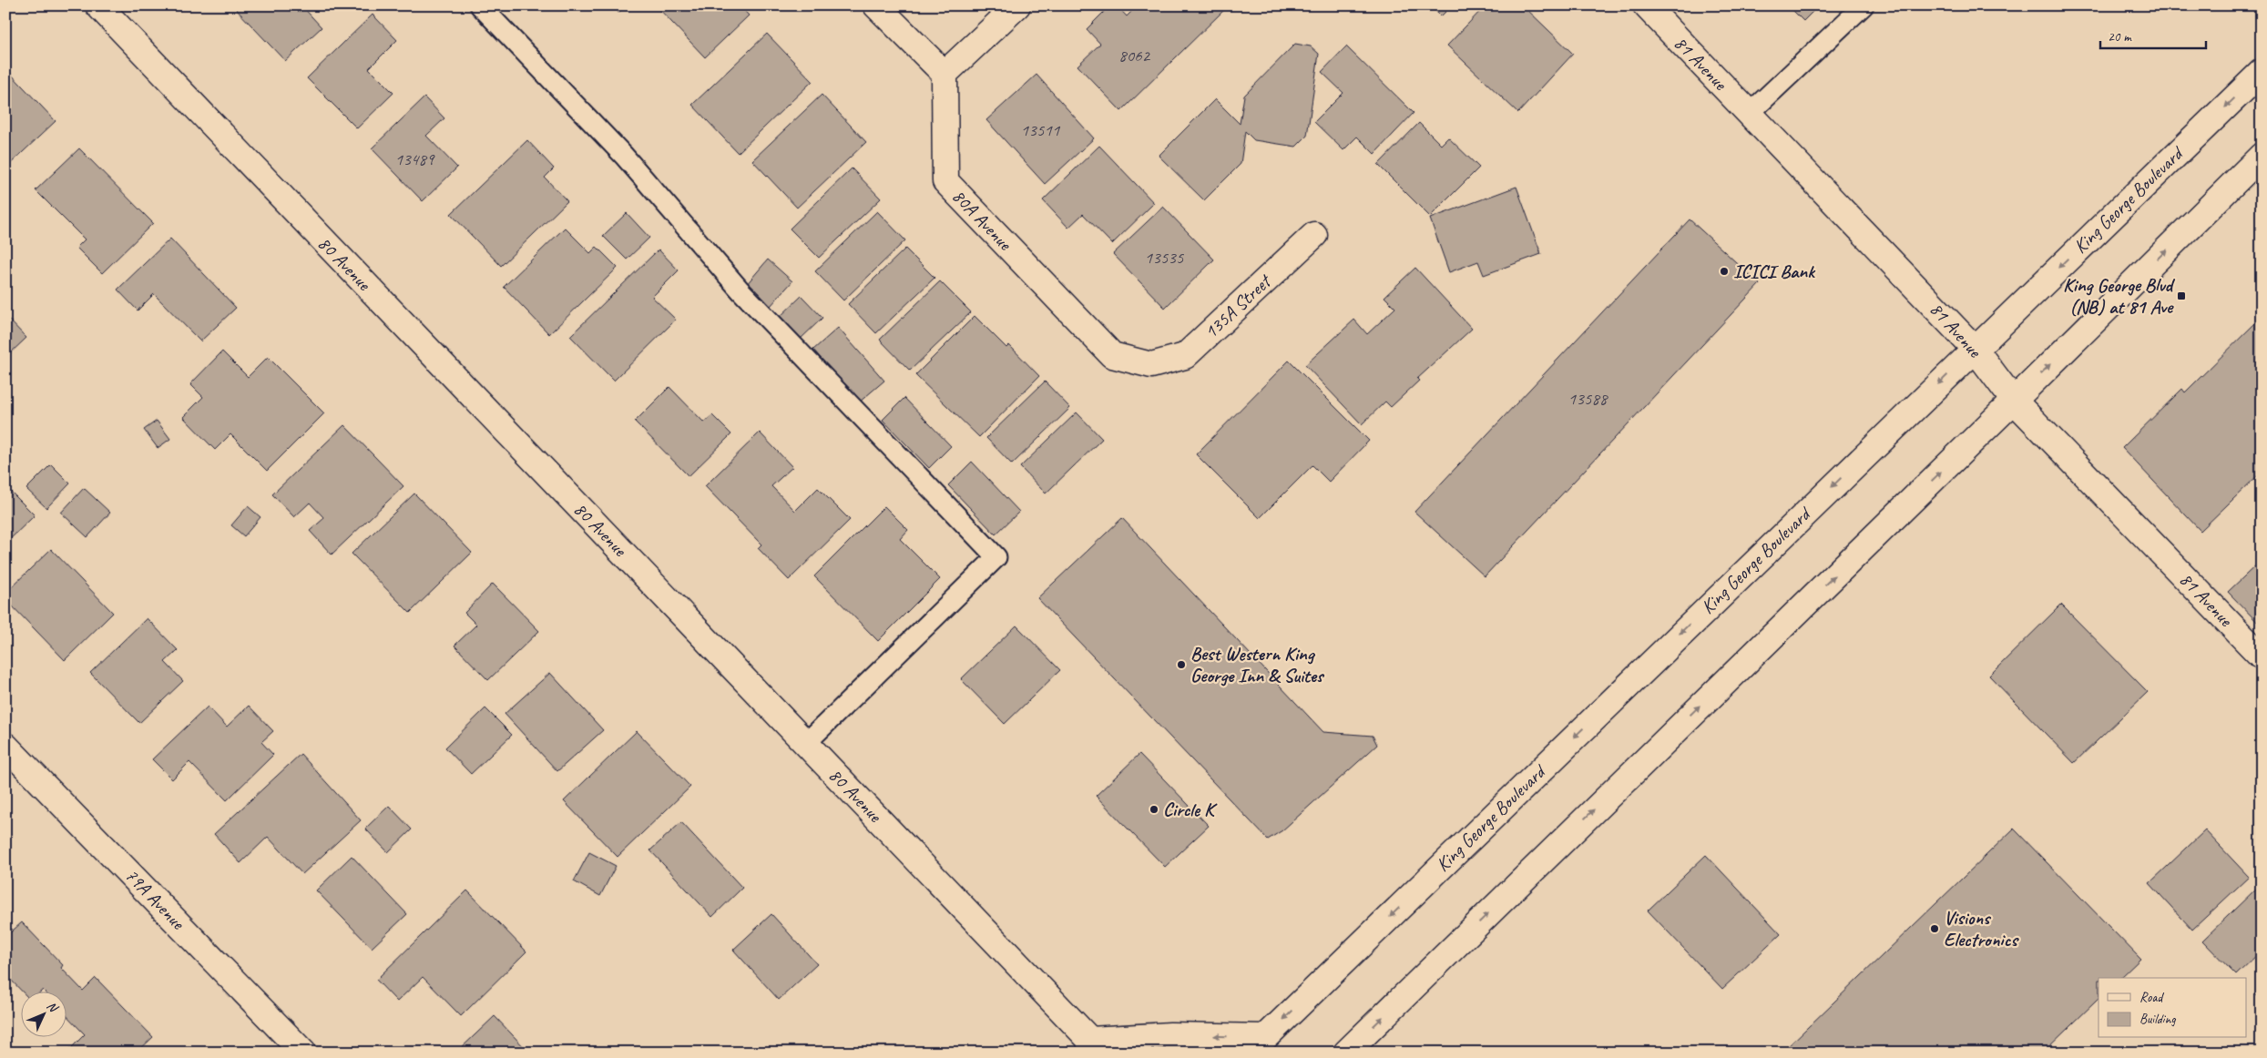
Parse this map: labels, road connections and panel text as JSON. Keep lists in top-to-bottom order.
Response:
{
  "streets": {
    "main road": [
      "81 Avenue",
      "King George Boulevard",
      "80A Avenue",
      "80 Avenue",
      "135A Street",
      "79A Avenue"
    ]
  },
  "crossings": [
    ["81 Avenue", "King George Boulevard"],
    ["80A Avenue", "135A Street"]
  ],
  "places": {
    "other": [
      "ICICI Bank",
      "Best Western King George Inn & Suites",
      "Circle K",
      "Visions Electronics"
    ],
    "transit": ["King George Blvd (NB) at 81 Ave"]
  },
  "house_numbers": [
    "8062",
    "13511",
    "13489",
    "13535",
    "13588"
  ],
  "legend": ["Road", "Building"],
  "scale_bar": "20 m",
  "north": "top right"
}
